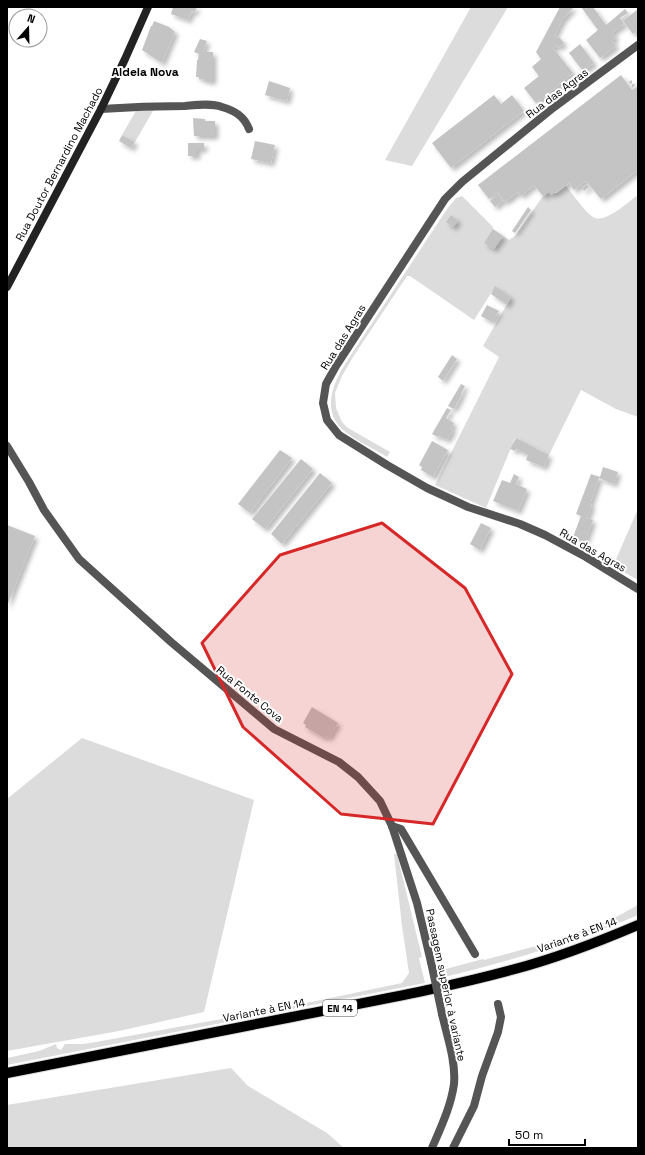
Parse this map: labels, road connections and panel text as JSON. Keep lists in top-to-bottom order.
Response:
{
  "streets": {
    "main road": ["Rua Doutor Bernardino Machado", "Variante à EN 14", "EN 14"],
    "street": ["Rua das Agras", "Rua Fonte Cova", "Passagem superior à variante"]
  },
  "crossings": [
    ["Rua Fonte Cova", "Passagem superior à variante"]
  ],
  "districts": ["Aldeia Nova"],
  "scale_bar": "50 m",
  "north": "top"
}
